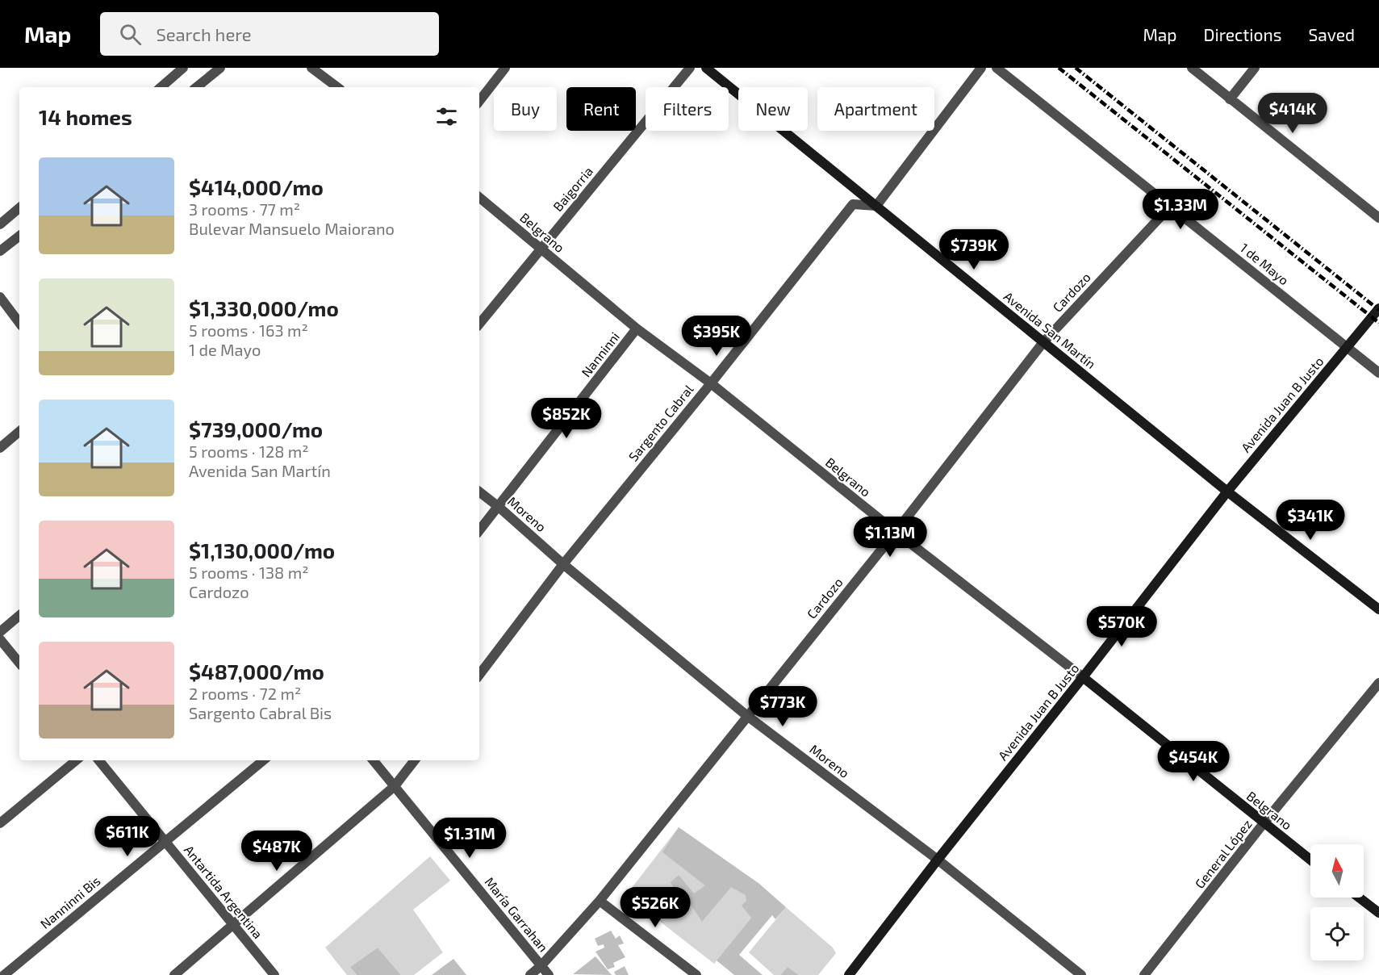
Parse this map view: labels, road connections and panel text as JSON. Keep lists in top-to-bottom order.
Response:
{
  "streets": {
    "street": [
      "Baigorria",
      "Belgrano",
      "1 de Mayo",
      "Cardozo",
      "Avenida San Martín",
      "Nanninni",
      "Avenida Juan B Justo",
      "Sargento Cabral",
      "Moreno",
      "General López",
      "Antartida Argentina",
      "Nanninni Bis",
      "María Garrahan"
    ]
  },
  "crossings": [
    ["Baigorria", "Belgrano"],
    ["Belgrano", "Cardozo"],
    ["Belgrano", "Nanninni"],
    ["Belgrano", "Avenida Juan B Justo"],
    ["Belgrano", "Sargento Cabral"],
    ["Belgrano", "General López"],
    ["1 de Mayo", "Cardozo"],
    ["1 de Mayo", "Avenida Juan B Justo"],
    ["Cardozo", "Avenida San Martín"],
    ["Cardozo", "Moreno"],
    ["Cardozo", "María Garrahan"],
    ["Avenida San Martín", "Avenida Juan B Justo"],
    ["Avenida San Martín", "Sargento Cabral"],
    ["Nanninni", "Moreno"],
    ["Avenida Juan B Justo", "Moreno"],
    ["Sargento Cabral", "Moreno"],
    ["Antartida Argentina", "Nanninni Bis"]
  ],
  "north": "top",
  "page": {
    "header": "Map",
    "search": "Search here",
    "nav": ["Map", "Directions", "Saved"],
    "chip": [
      "Buy",
      "Rent",
      "Filters",
      "New",
      "Apartment"
    ],
    "heading": "14 homes",
    "price": [
      "$414K",
      "$1.33M",
      "$739K",
      "$395K",
      "$852K",
      "$341K",
      "$1.13M",
      "$570K",
      "$773K",
      "$454K",
      "$611K",
      "$1.31M",
      "$487K",
      "$526K"
    ],
    "list": [
      {
        "name": "$414,000/mo",
        "note": "3 rooms · 77 m² · Bulevar Mansuelo Maiorano"
      },
      {
        "name": "$1,330,000/mo",
        "note": "5 rooms · 163 m² · 1 de Mayo"
      },
      {
        "name": "$739,000/mo",
        "note": "5 rooms · 128 m² · Avenida San Martín"
      },
      {
        "name": "$1,130,000/mo",
        "note": "5 rooms · 138 m² · Cardozo"
      },
      {
        "name": "$487,000/mo",
        "note": "2 rooms · 72 m² · Sargento Cabral Bis"
      }
    ]
  }
}
